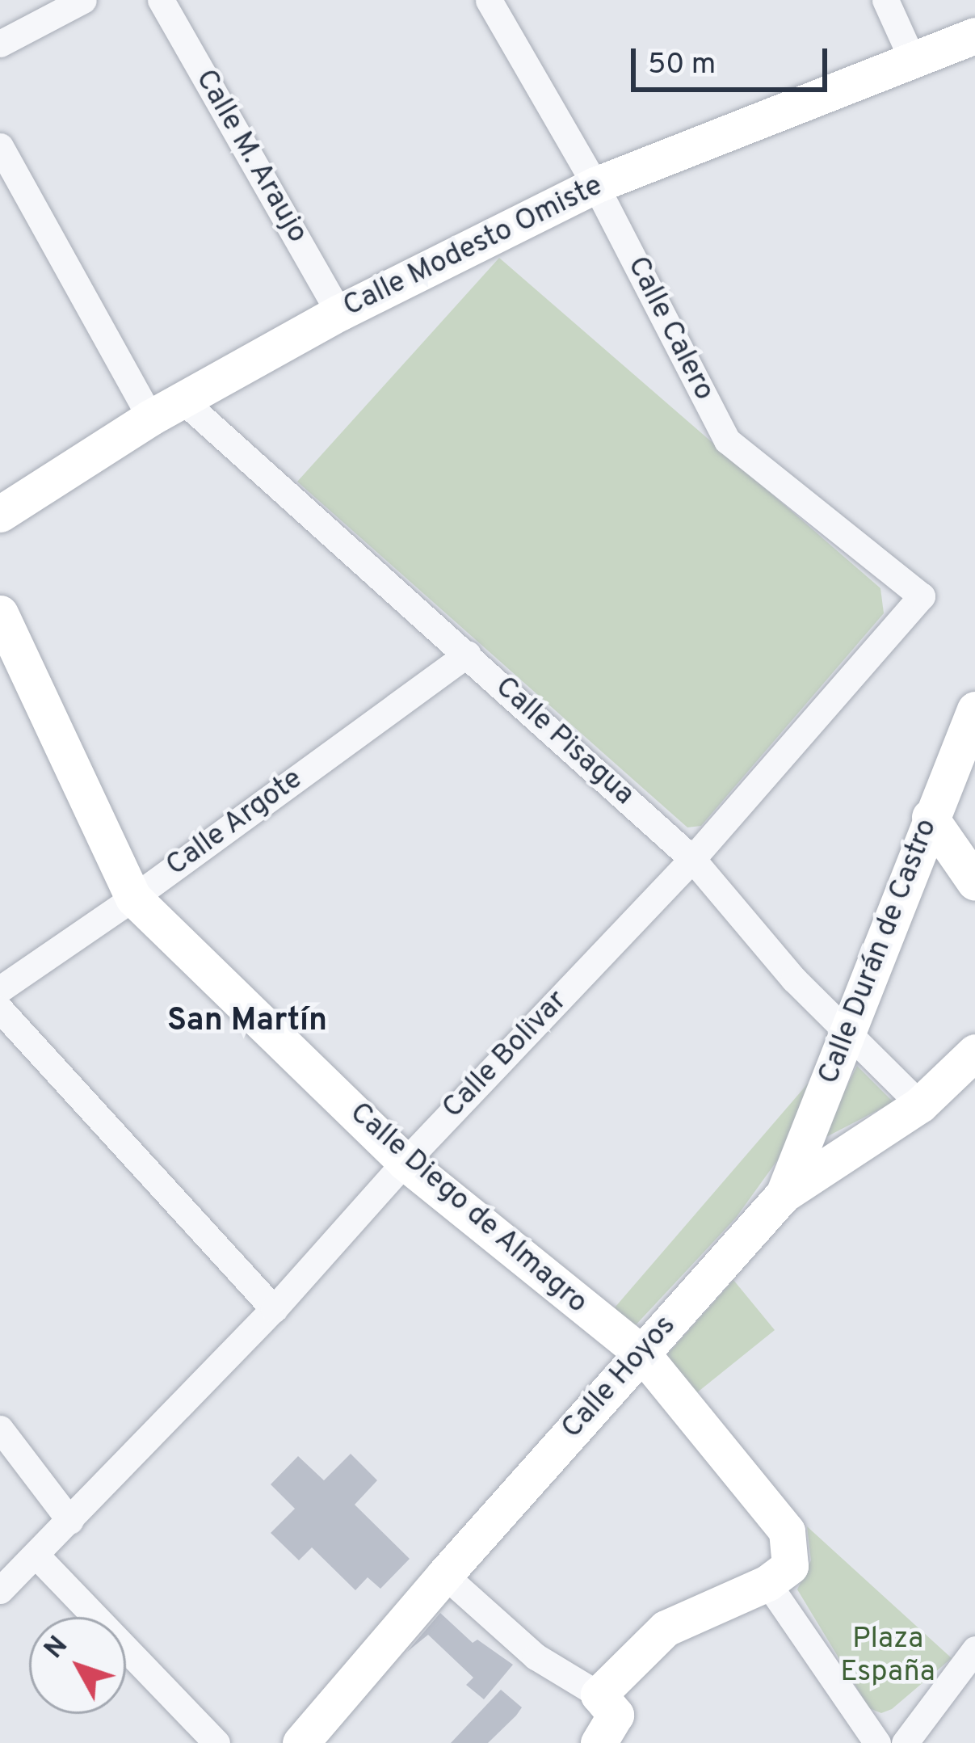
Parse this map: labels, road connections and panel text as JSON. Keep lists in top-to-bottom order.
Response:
{
  "streets": {
    "main road": [
      "Calle Modesto Omiste",
      "Calle Durán de Castro",
      "Calle Diego de Almagro",
      "Calle Hoyos"
    ],
    "street": [
      "Calle M. Araujo",
      "Calle Calero",
      "Calle Pisagua",
      "Calle Argote",
      "Calle Bolivar"
    ]
  },
  "crossings": [
    ["Calle M. Araujo", "Calle Modesto Omiste"],
    ["Calle Modesto Omiste", "Calle Calero"],
    ["Calle Modesto Omiste", "Calle Pisagua"],
    ["Calle Calero", "Calle Bolivar"],
    ["Calle Pisagua", "Calle Argote"],
    ["Calle Pisagua", "Calle Durán de Castro"],
    ["Calle Pisagua", "Calle Bolivar"],
    ["Calle Pisagua", "Calle Hoyos"],
    ["Calle Argote", "Calle Diego de Almagro"],
    ["Calle Durán de Castro", "Calle Hoyos"],
    ["Calle Bolivar", "Calle Diego de Almagro"],
    ["Calle Diego de Almagro", "Calle Hoyos"]
  ],
  "districts": ["San Martín"],
  "parks": ["Plaza España"],
  "scale_bar": "50 m",
  "north": "top left"
}
